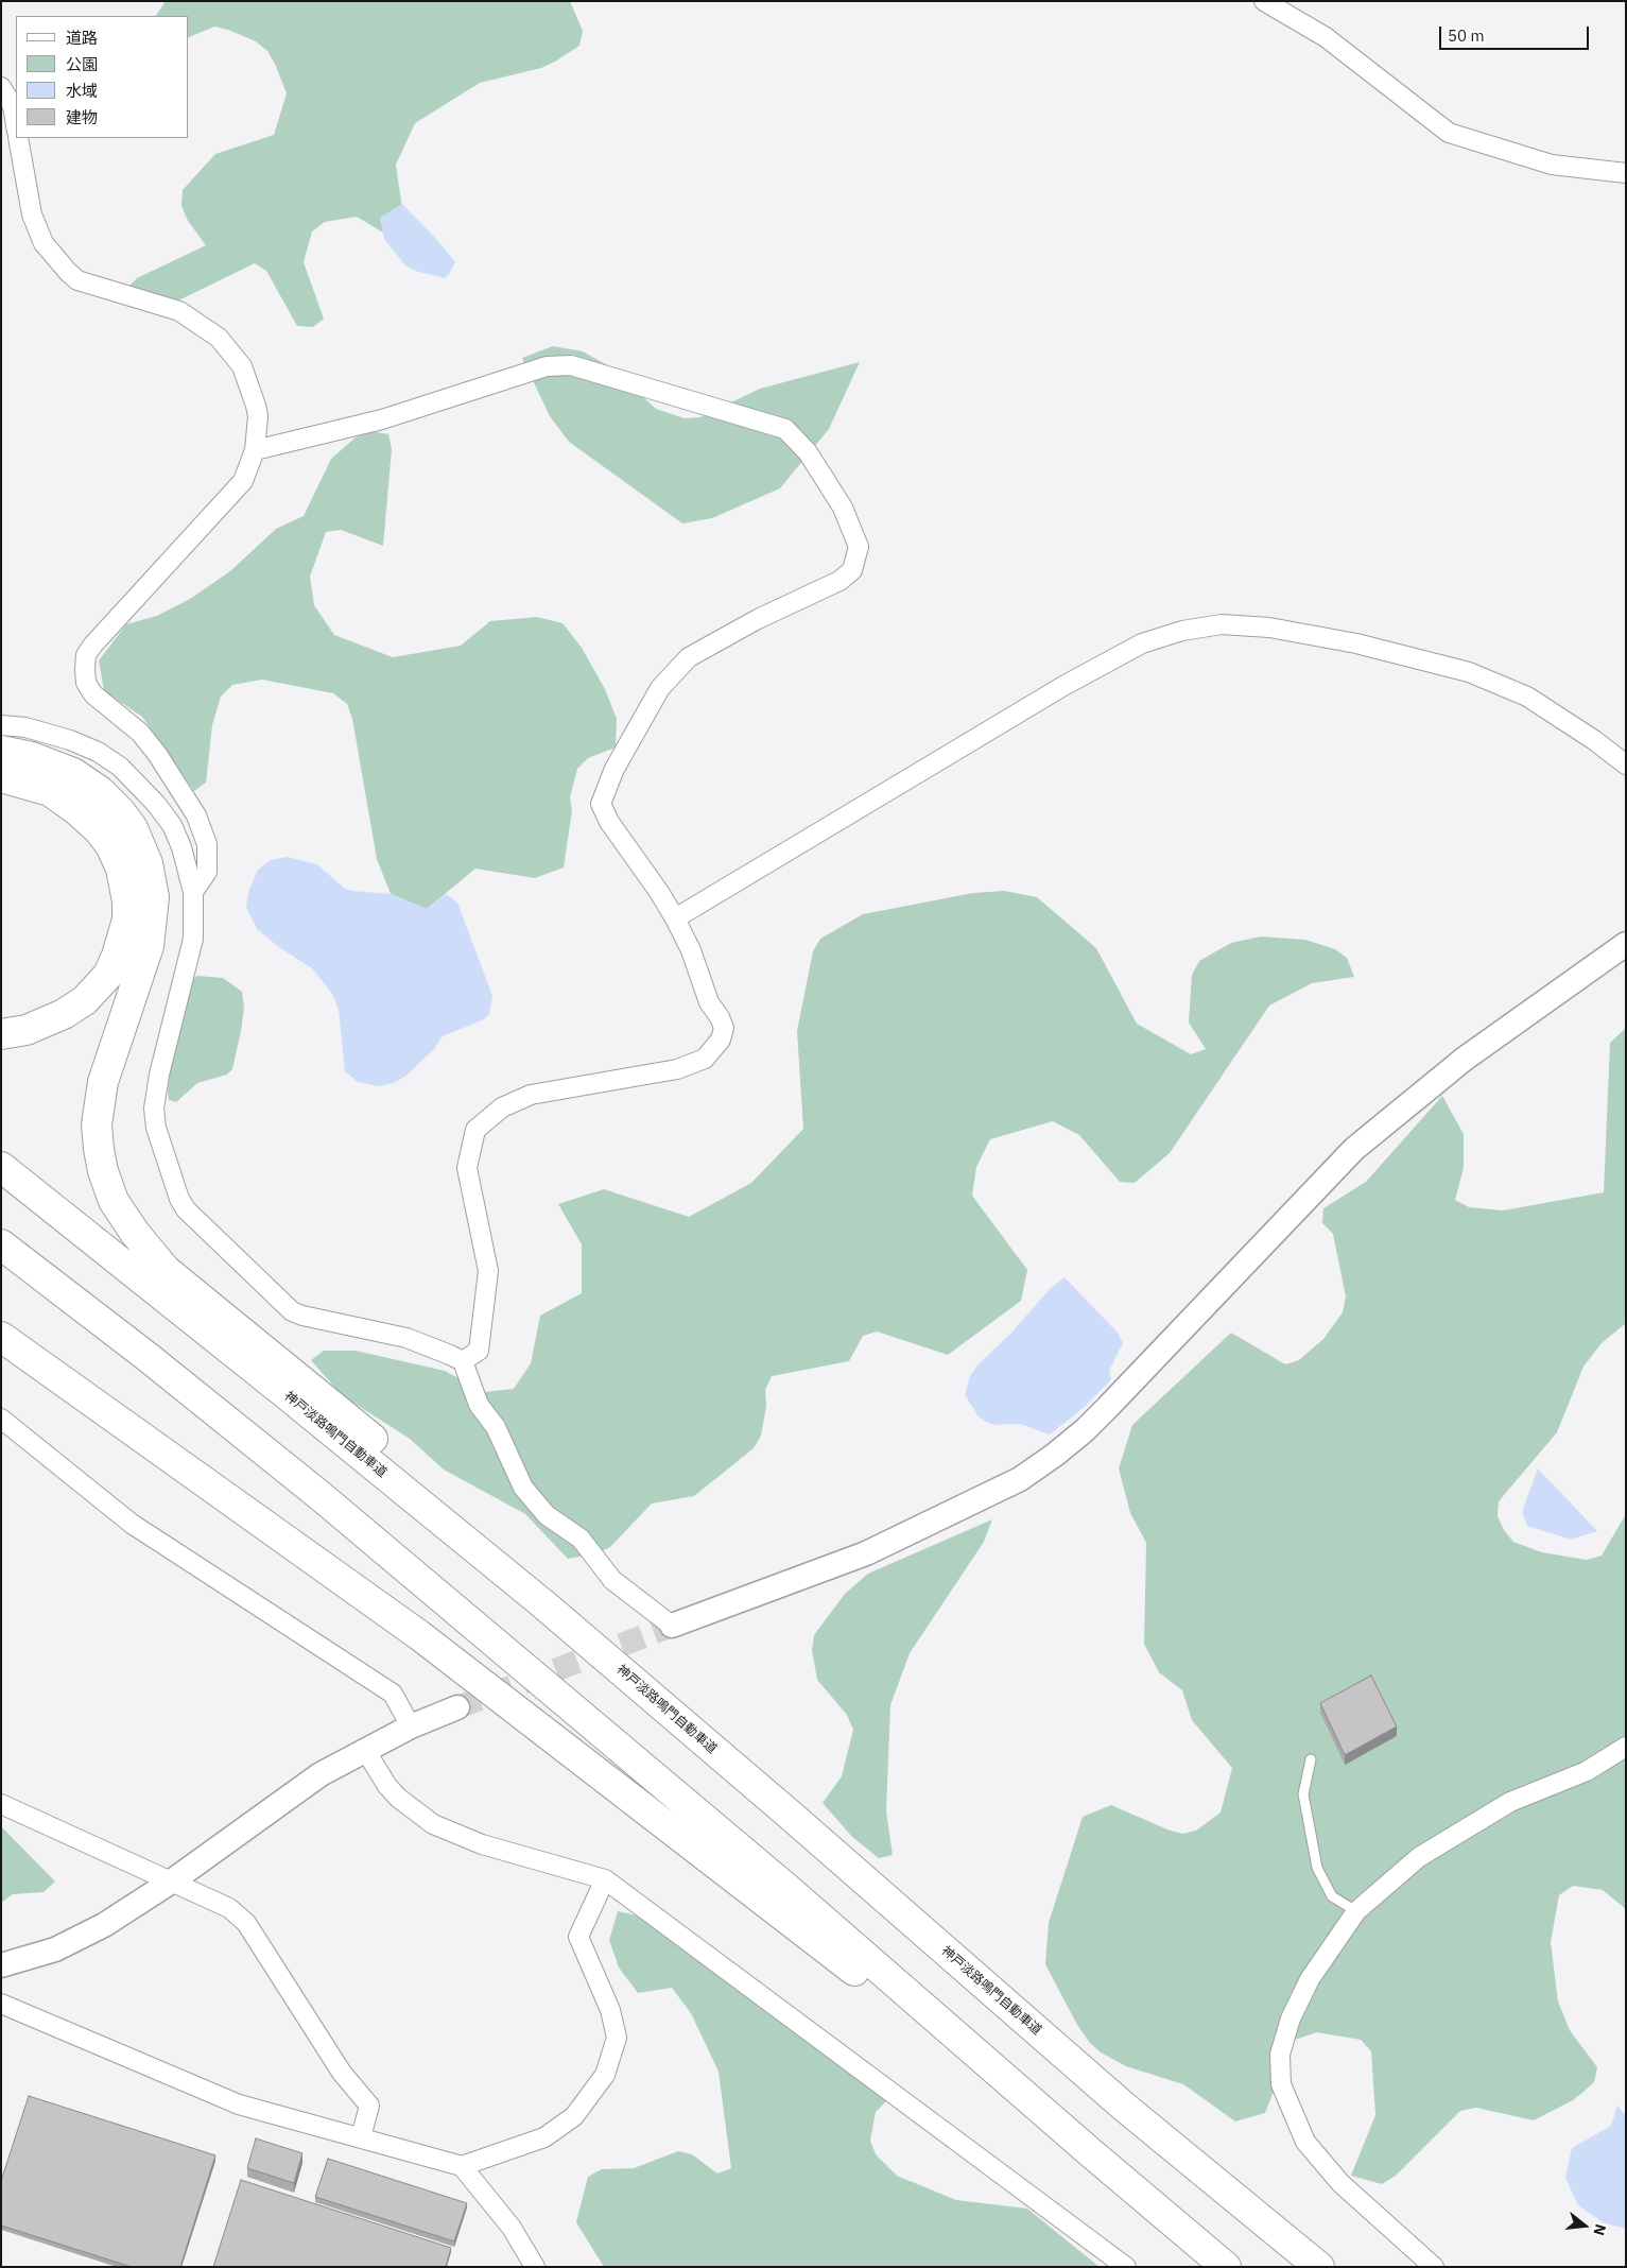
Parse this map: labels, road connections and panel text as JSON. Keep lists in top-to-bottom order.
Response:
{
  "streets": {
    "highway": ["神戸淡路鳴門自動車道"]
  },
  "legend": [
    "道路",
    "公園",
    "水域",
    "建物"
  ],
  "scale_bar": "50 m",
  "north": "right"
}
